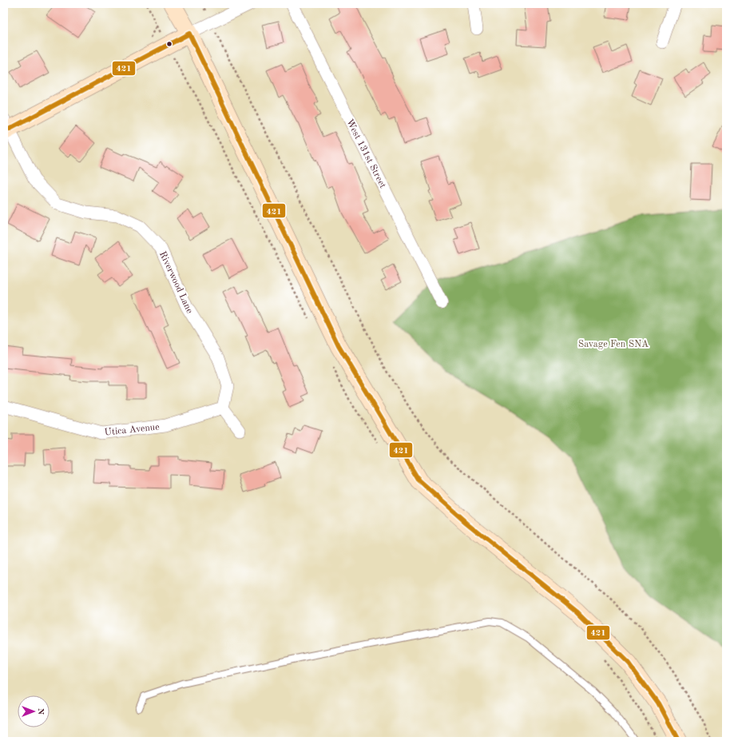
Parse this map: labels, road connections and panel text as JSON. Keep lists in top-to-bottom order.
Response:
{
  "streets": {
    "street": ["West 131st Street", "Riverwood Lane", "Utica Avenue"]
  },
  "crossings": [
    ["Riverwood Lane", "Utica Avenue"]
  ],
  "parks": ["Savage Fen SNA"],
  "lines": ["transit line 421"],
  "north": "right"
}
